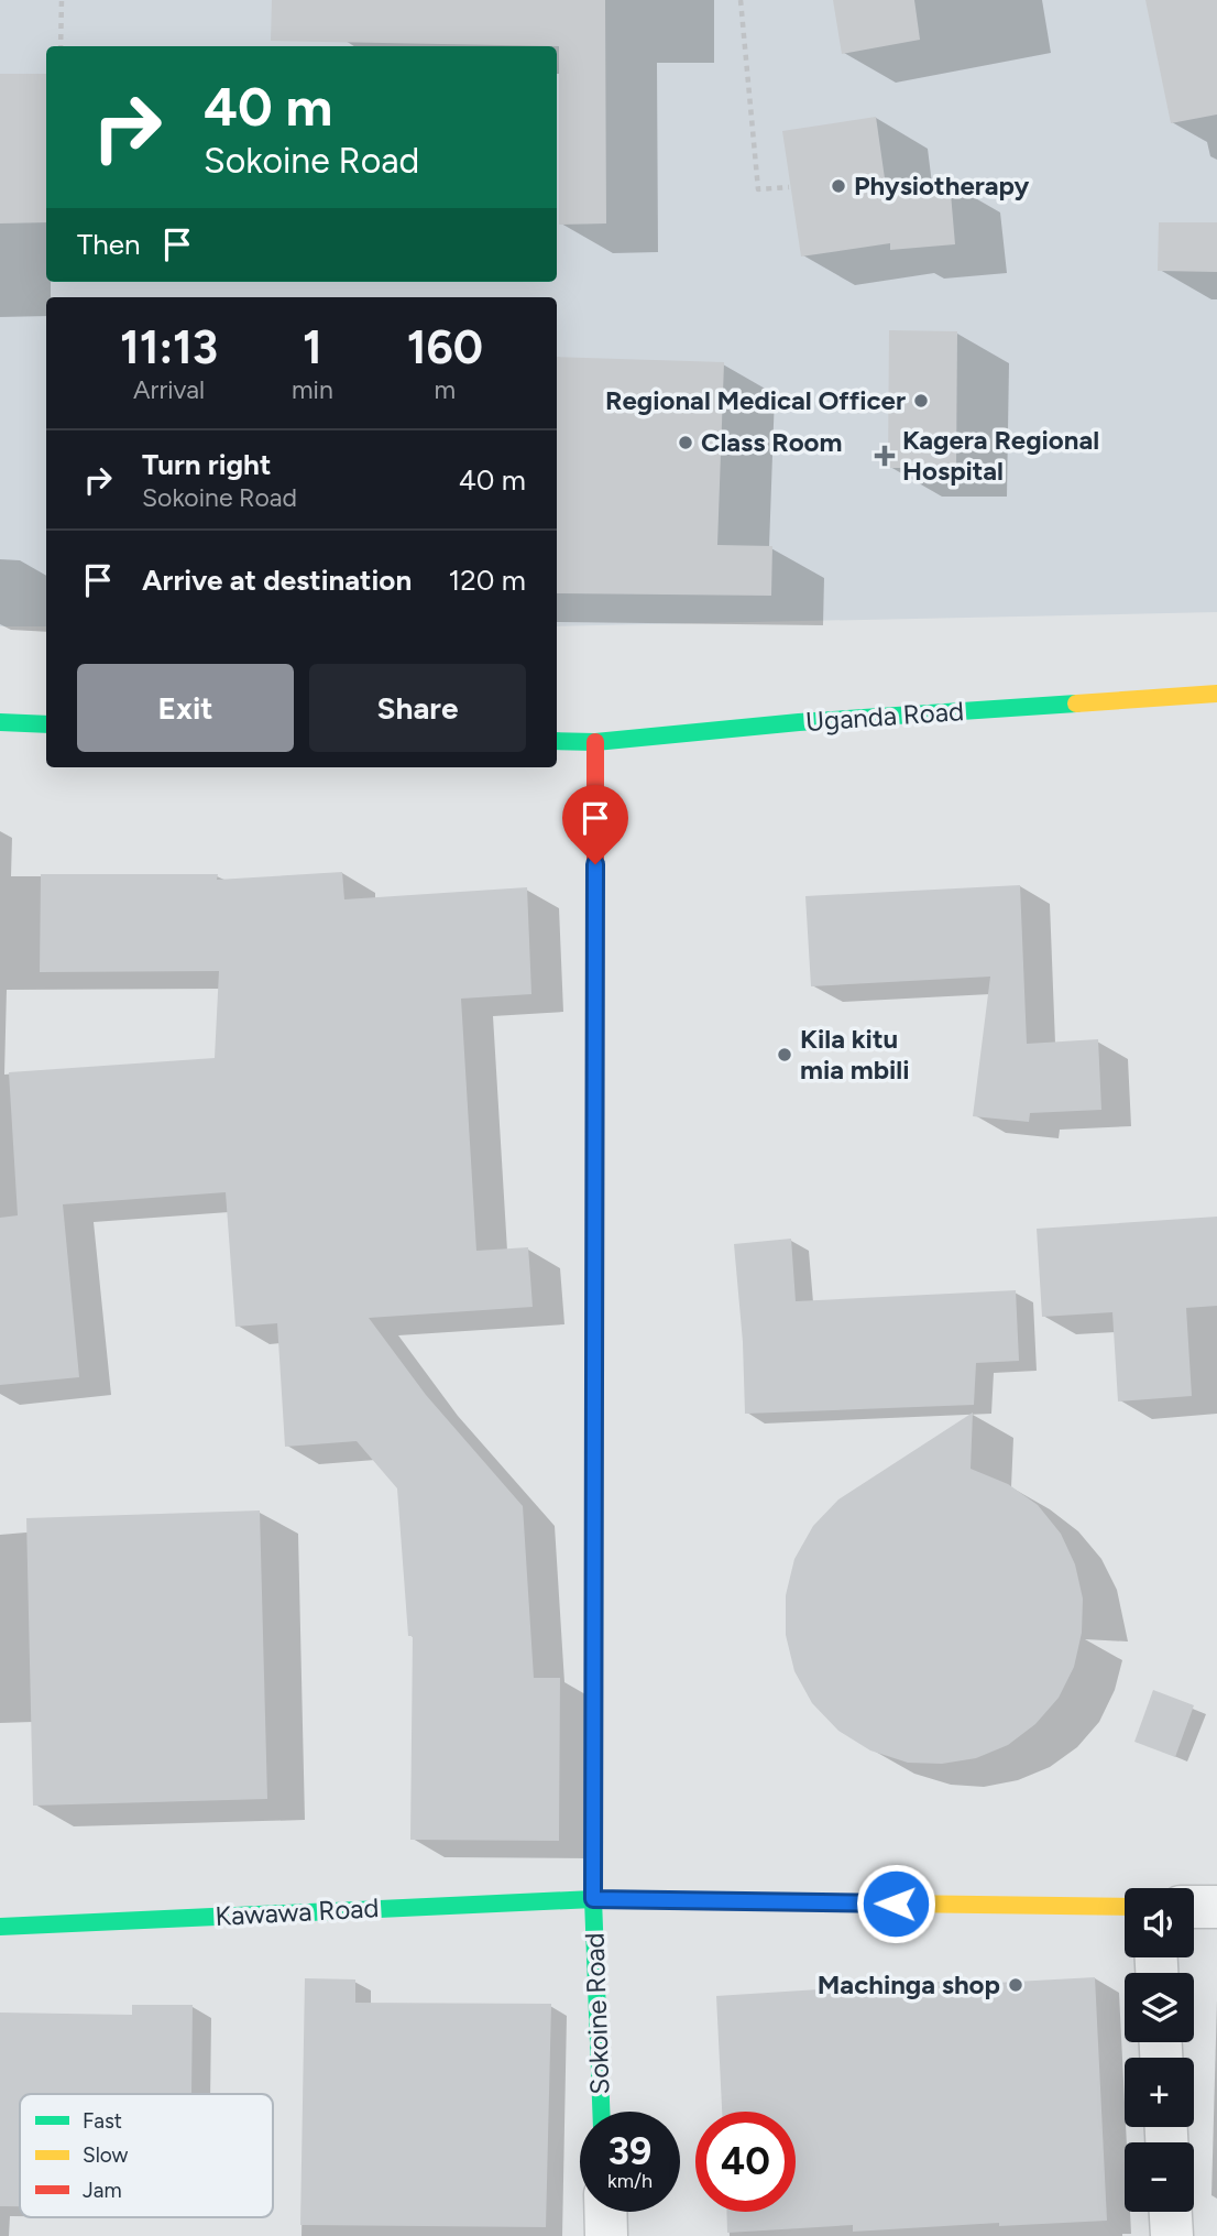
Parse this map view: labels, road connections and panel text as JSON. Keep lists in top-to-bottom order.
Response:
{
  "streets": {
    "street": ["Uganda Road", "Kawawa Road", "Sokoine Road"]
  },
  "crossings": [
    ["Uganda Road", "Sokoine Road"],
    ["Kawawa Road", "Sokoine Road"]
  ],
  "places": {
    "other": [
      "Physiotherapy",
      "Regional Medical Officer",
      "Class Room",
      "Kila kitu mia mbili",
      "Machinga shop"
    ],
    "health": ["Kagera Regional Hospital"]
  },
  "legend": ["Fast", "Slow", "Jam"],
  "page": {
    "turn": ["40 m", "Sokoine Road"],
    "then": "Then",
    "eta": [
      "11:13",
      "Arrival",
      "1",
      "min",
      "160",
      "m"
    ],
    "list": [
      {
        "name": "Turn right",
        "note": "Sokoine Road",
        "value": "40 m"
      },
      {
        "name": "Arrive at destination",
        "value": "120 m"
      }
    ],
    "buttons": ["Exit", "Share"],
    "map_buttons": ["+", "−"],
    "speed": "39 km/h",
    "limit": "40"
  }
}
